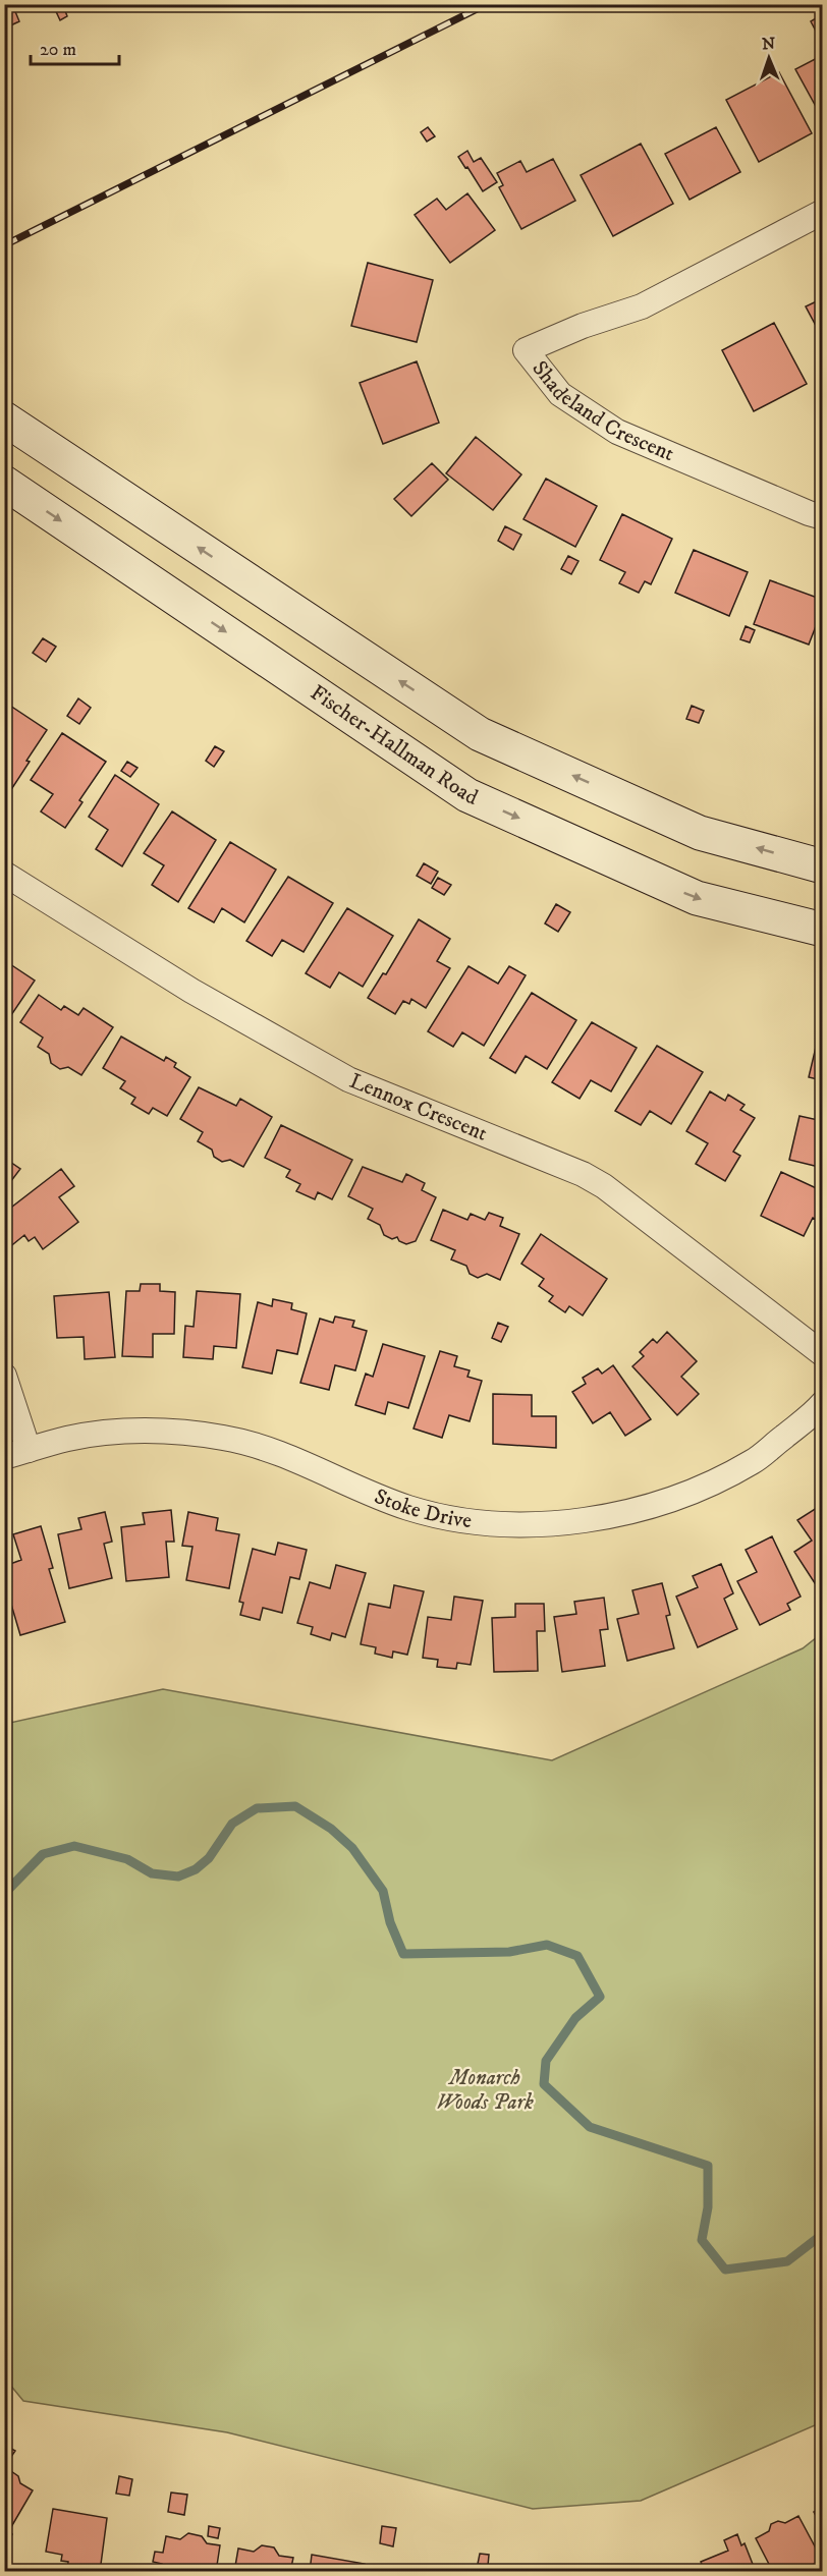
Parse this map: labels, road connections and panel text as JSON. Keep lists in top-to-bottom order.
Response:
{
  "streets": {
    "main road": ["Fischer-Hallman Road"],
    "street": ["Shadeland Crescent", "Lennox Crescent", "Stoke Drive"]
  },
  "parks": ["Monarch Woods Park"],
  "scale_bar": "20 m",
  "north": "top"
}
